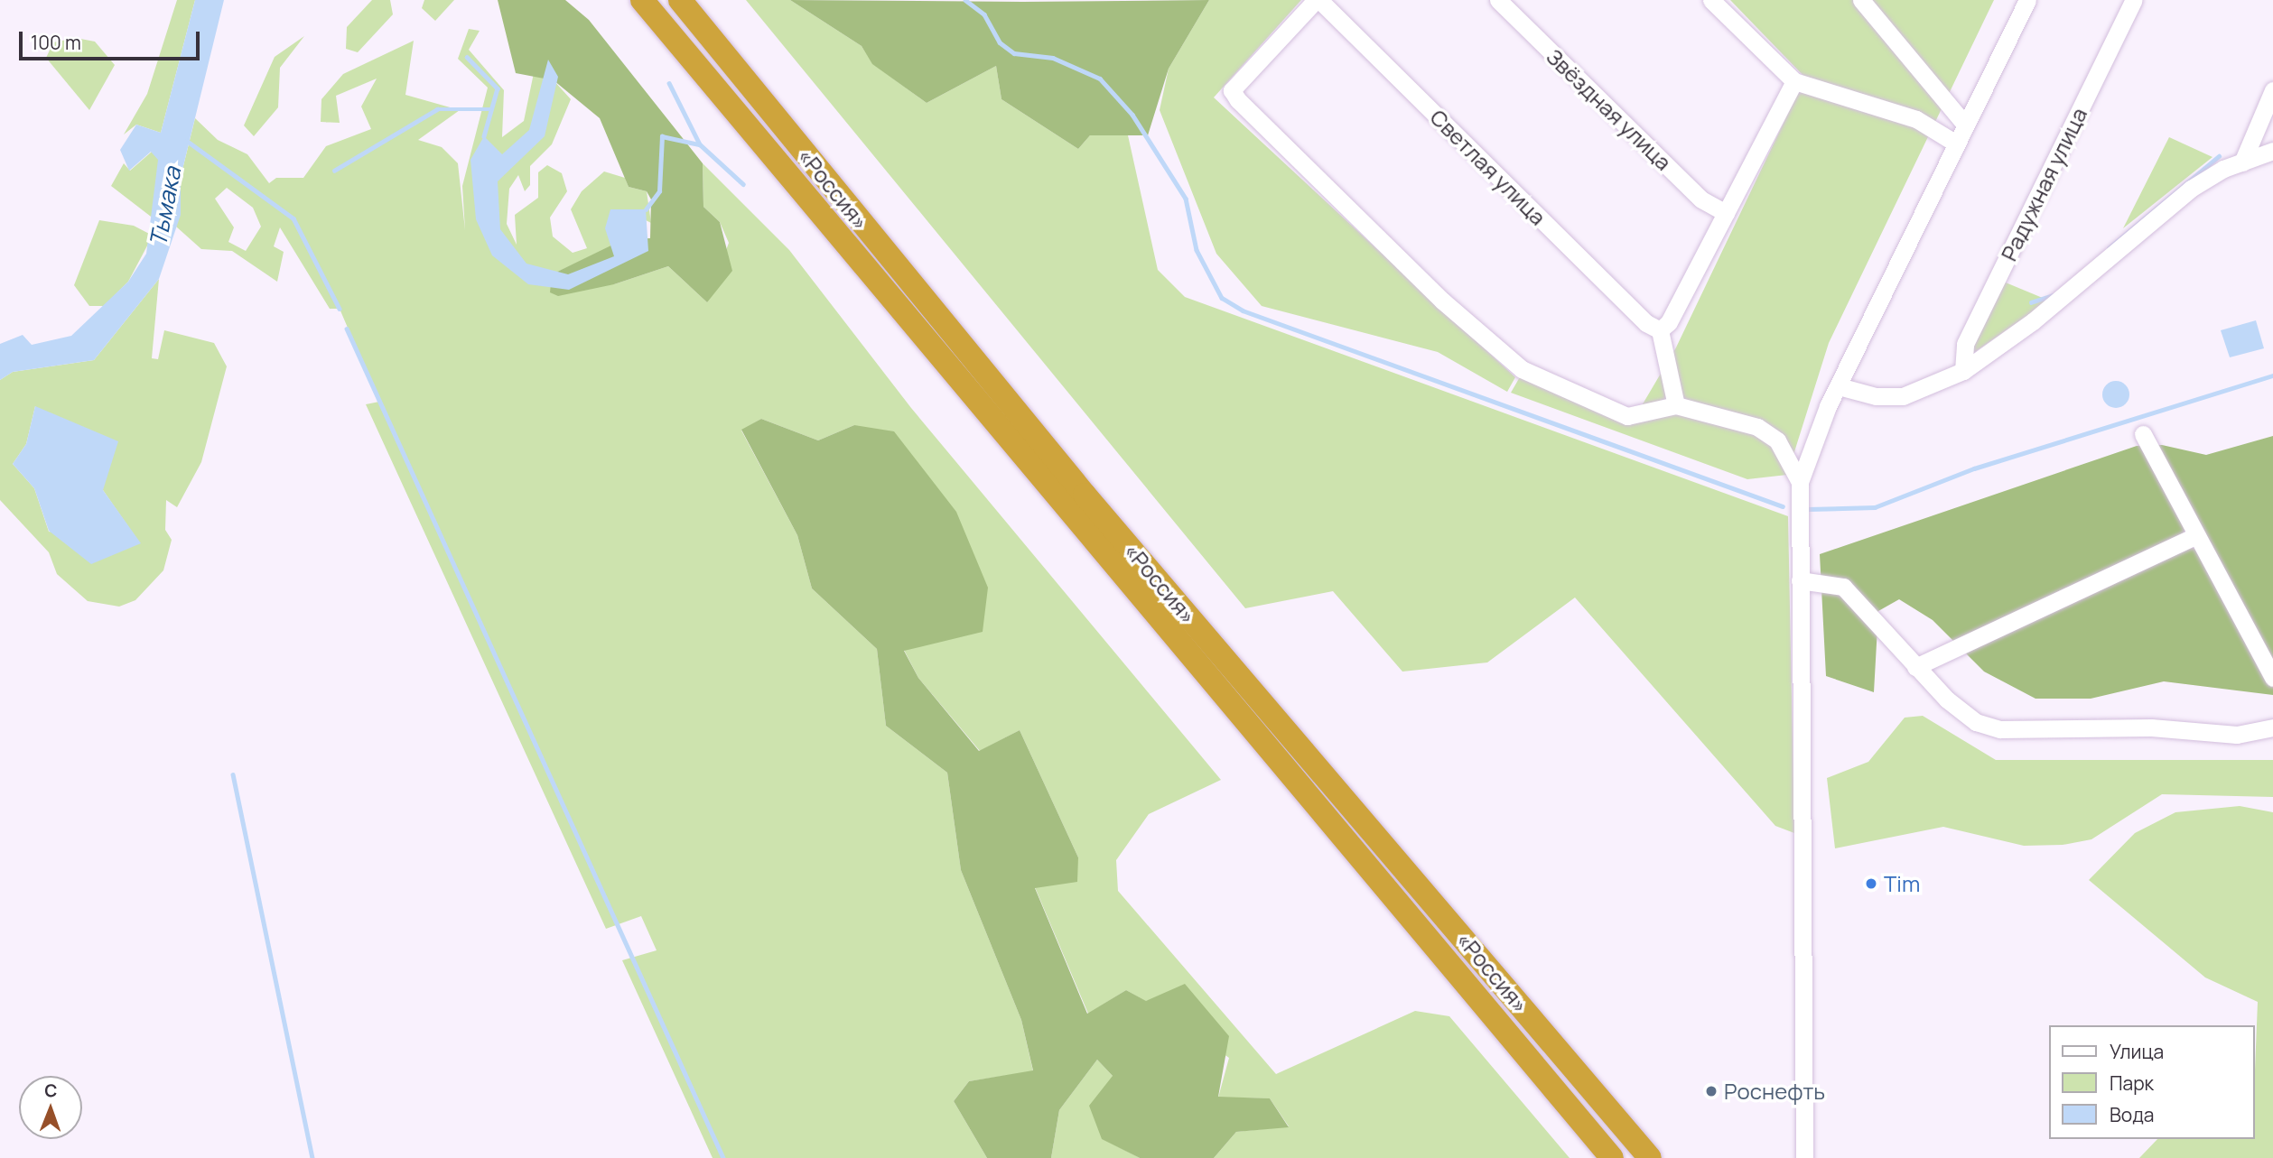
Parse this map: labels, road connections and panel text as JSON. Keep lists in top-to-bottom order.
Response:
{
  "streets": {
    "highway": ["«Россия»"],
    "street": ["Звёздная улица", "Светлая улица", "Радужная улица"]
  },
  "water": ["Тьмака"],
  "places": ["Tim", "Роснефть"],
  "legend": ["Улица", "Парк", "Вода"],
  "scale_bar": "100 m",
  "north": "top"
}
